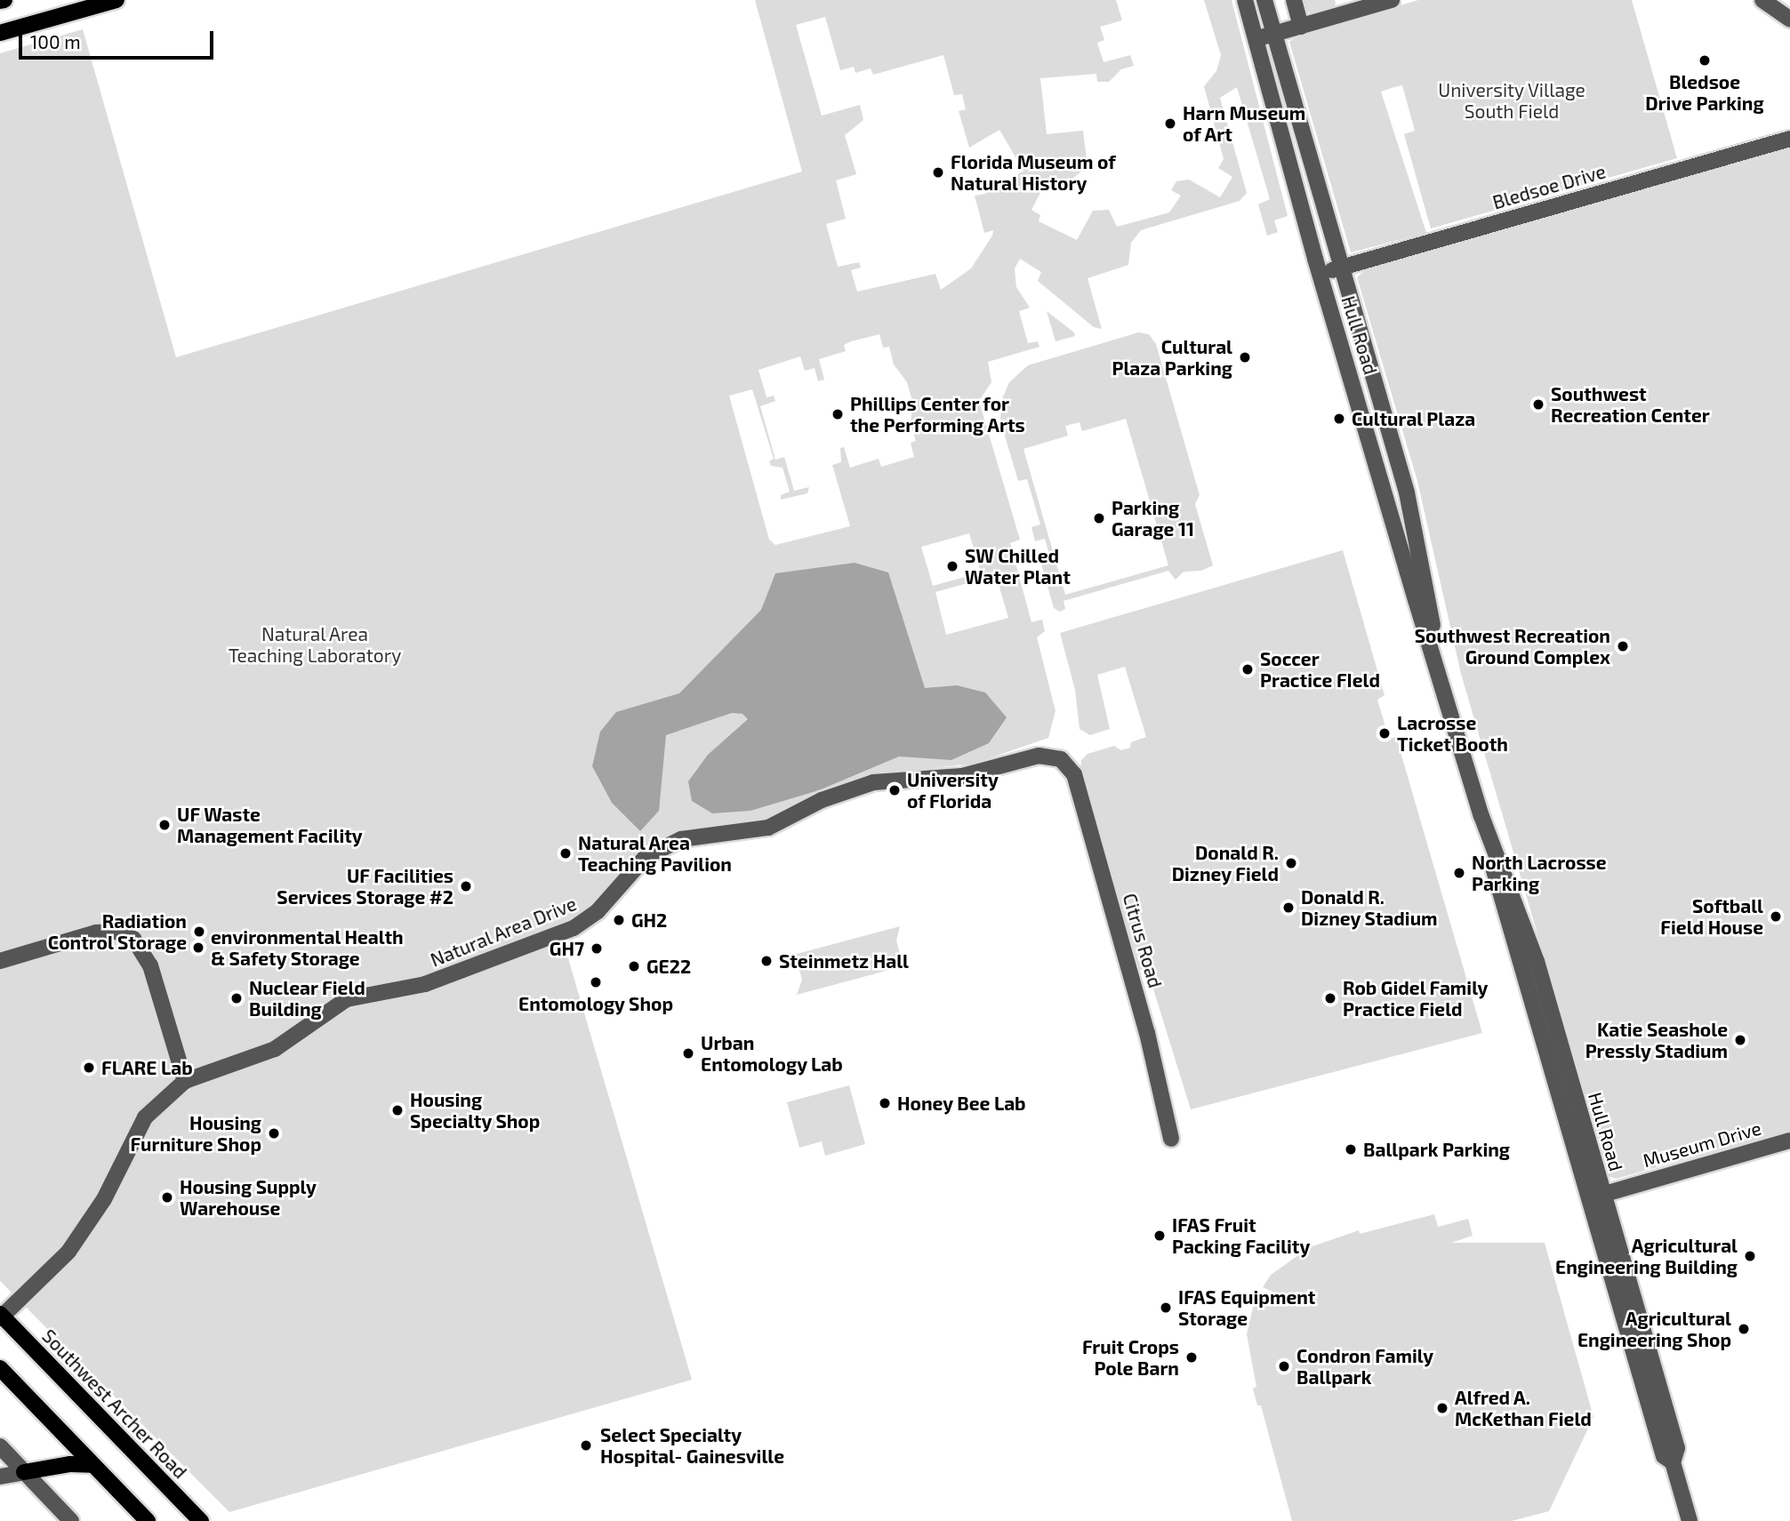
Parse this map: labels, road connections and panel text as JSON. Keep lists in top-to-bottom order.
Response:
{
  "streets": {
    "main road": ["Southwest Archer Road"],
    "street": [
      "Bledsoe Drive",
      "Hull Road",
      "Natural Area Drive",
      "Citrus Road",
      "Museum Drive"
    ]
  },
  "crossings": [
    ["Bledsoe Drive", "Hull Road"],
    ["Hull Road", "Museum Drive"],
    ["Natural Area Drive", "Citrus Road"]
  ],
  "parks": ["University Village South Field", "Natural Area Teaching Laboratory"],
  "places": [
    "Bledsoe Drive Parking",
    "Harn Museum of Art",
    "Florida Museum of Natural History",
    "Cultural Plaza Parking",
    "Southwest Recreation Center",
    "Phillips Center for the Performing Arts",
    "Cultural Plaza",
    "Parking Garage 11",
    "SW Chilled Water Plant",
    "Southwest Recreation Ground Complex",
    "Soccer Practice FIeld",
    "Lacrosse Ticket Booth",
    "University of Florida",
    "UF Waste Management Facility",
    "Natural Area Teaching Pavilion",
    "Donald R. Dizney Field",
    "North Lacrosse Parking",
    "UF Facilities Services Storage #2",
    "Donald R. Dizney Stadium",
    "Softball Field House",
    "GH2",
    "Radiation Control Storage",
    "environmental Health & Safety Storage",
    "GH7",
    "Steinmetz Hall",
    "GE22",
    "Entomology Shop",
    "Nuclear Field Building",
    "Rob Gidel Family Practice Field",
    "Katie Seashole Pressly Stadium",
    "Urban Entomology Lab",
    "FLARE Lab",
    "Honey Bee Lab",
    "Housing Specialty Shop",
    "Housing Furniture Shop",
    "Ballpark Parking",
    "Housing Supply Warehouse",
    "IFAS Fruit Packing Facility",
    "Agricultural Engineering Building",
    "IFAS Equipment Storage",
    "Agricultural Engineering Shop",
    "Fruit Crops Pole Barn",
    "Condron Family Ballpark",
    "Alfred A. McKethan Field",
    "Select Specialty Hospital- Gainesville"
  ],
  "scale_bar": "100 m"
}
